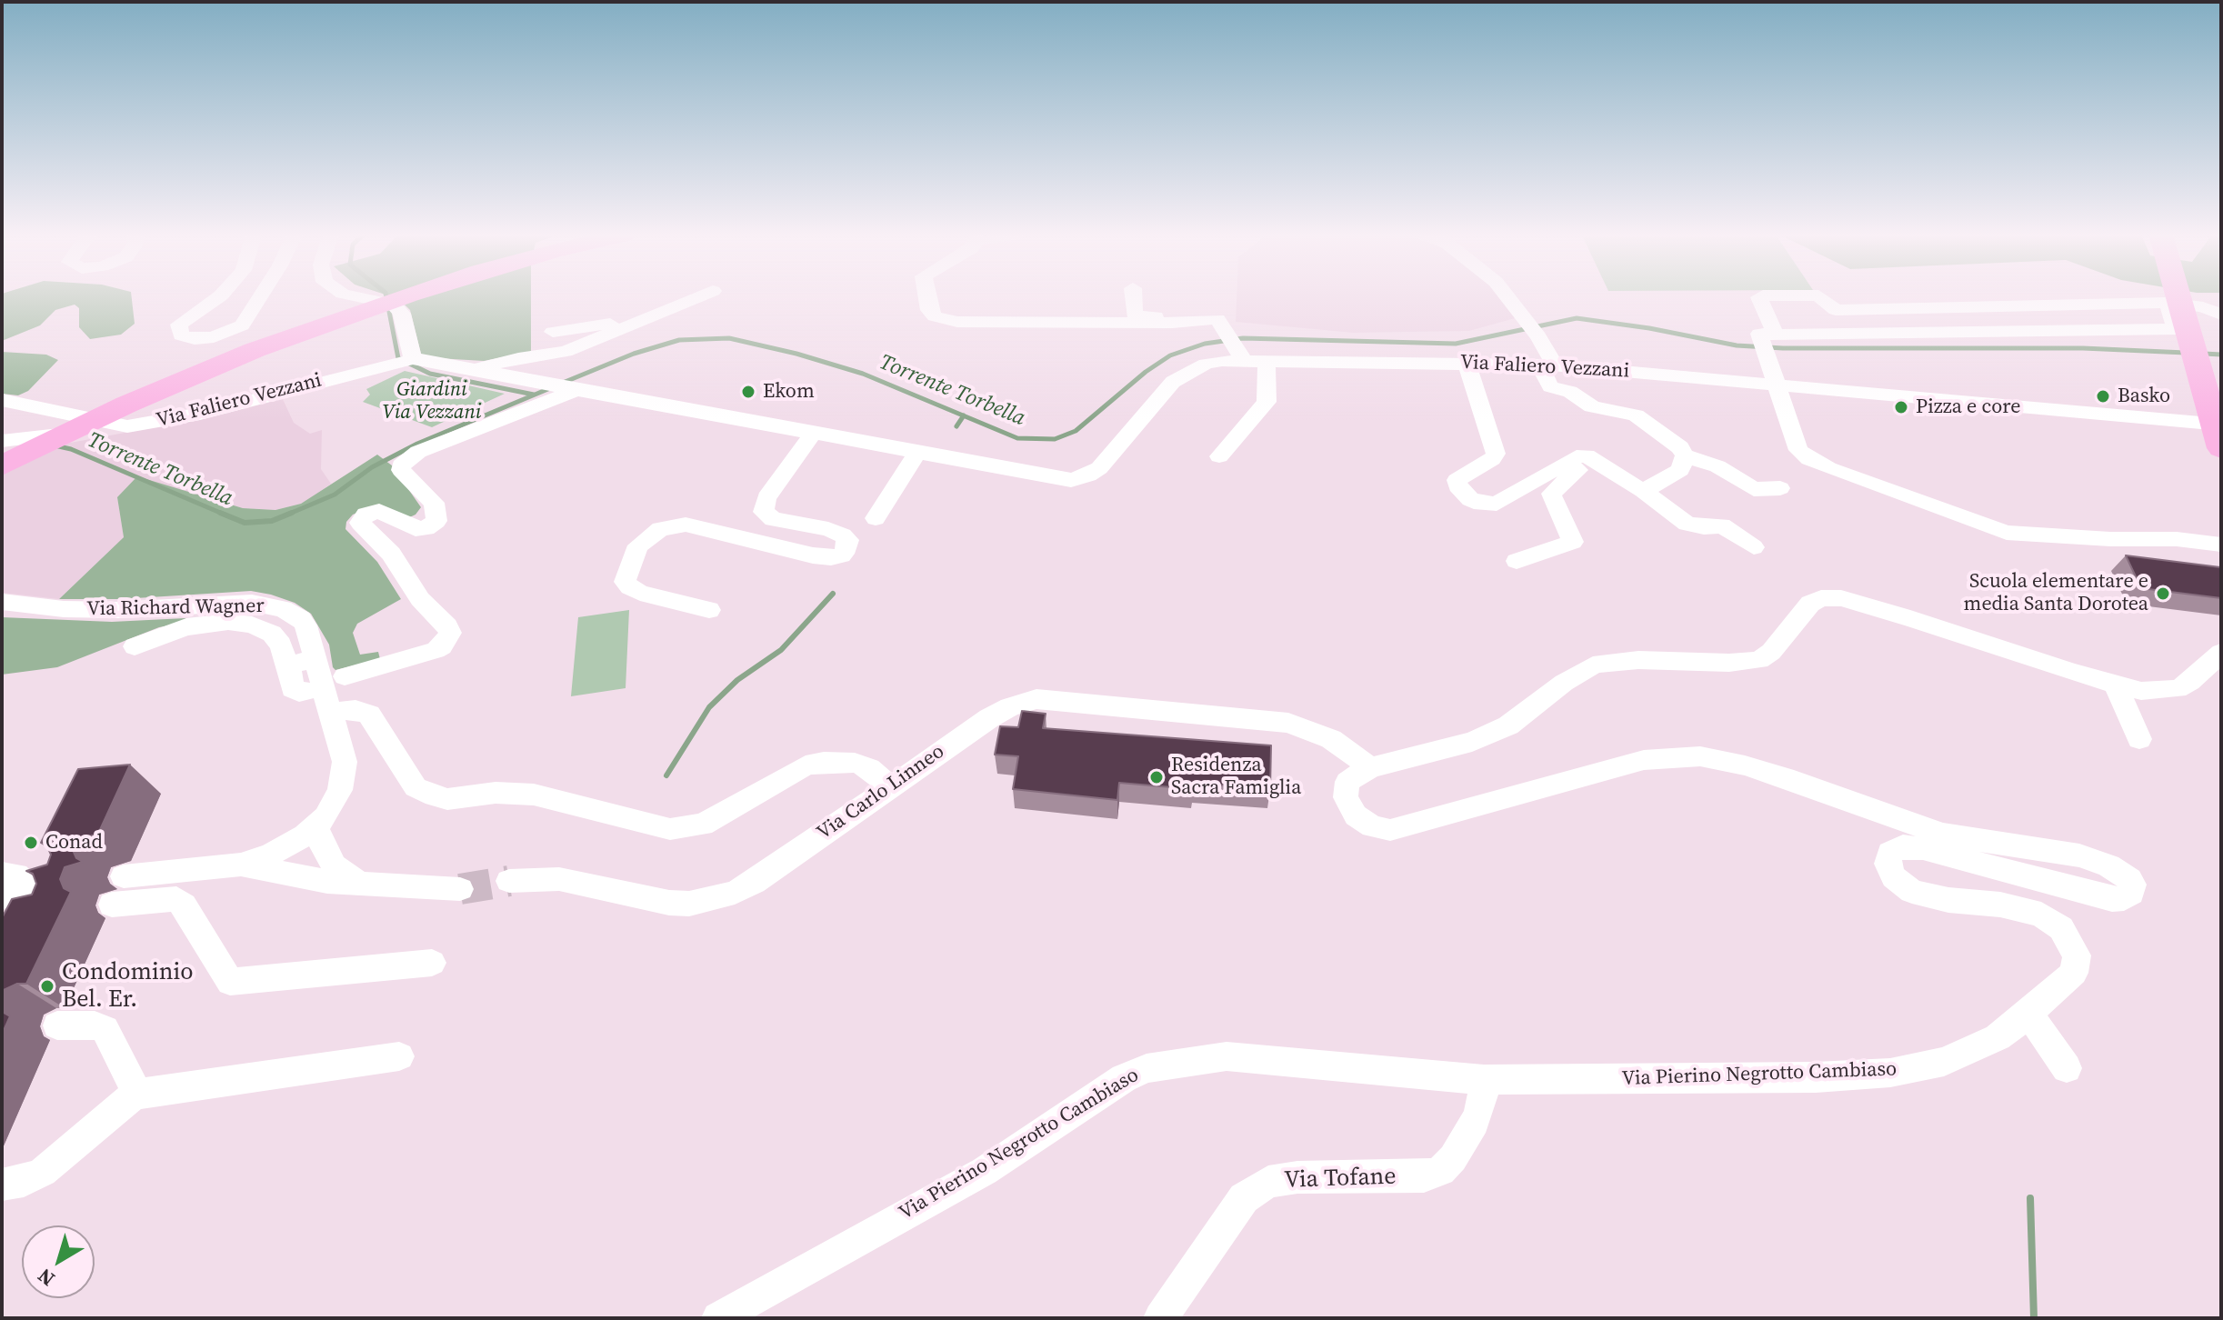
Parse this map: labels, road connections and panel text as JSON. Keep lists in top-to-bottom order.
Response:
{
  "streets": {
    "street": [
      "Via Faliero Vezzani",
      "Via Richard Wagner",
      "Via Carlo Linneo",
      "Via Pierino Negrotto Cambiaso",
      "Via Tofane"
    ]
  },
  "crossings": [
    ["Via Carlo Linneo", "Via Pierino Negrotto Cambiaso"],
    ["Via Pierino Negrotto Cambiaso", "Via Tofane"]
  ],
  "water": ["Torrente Torbella"],
  "parks": ["Giardini Via Vezzani"],
  "places": [
    "Ekom",
    "Basko",
    "Pizza e core",
    "Scuola elementare e media Santa Dorotea",
    "Residenza Sacra Famiglia",
    "Conad",
    "Condominio Bel. Er."
  ],
  "north": "bottom left"
}
